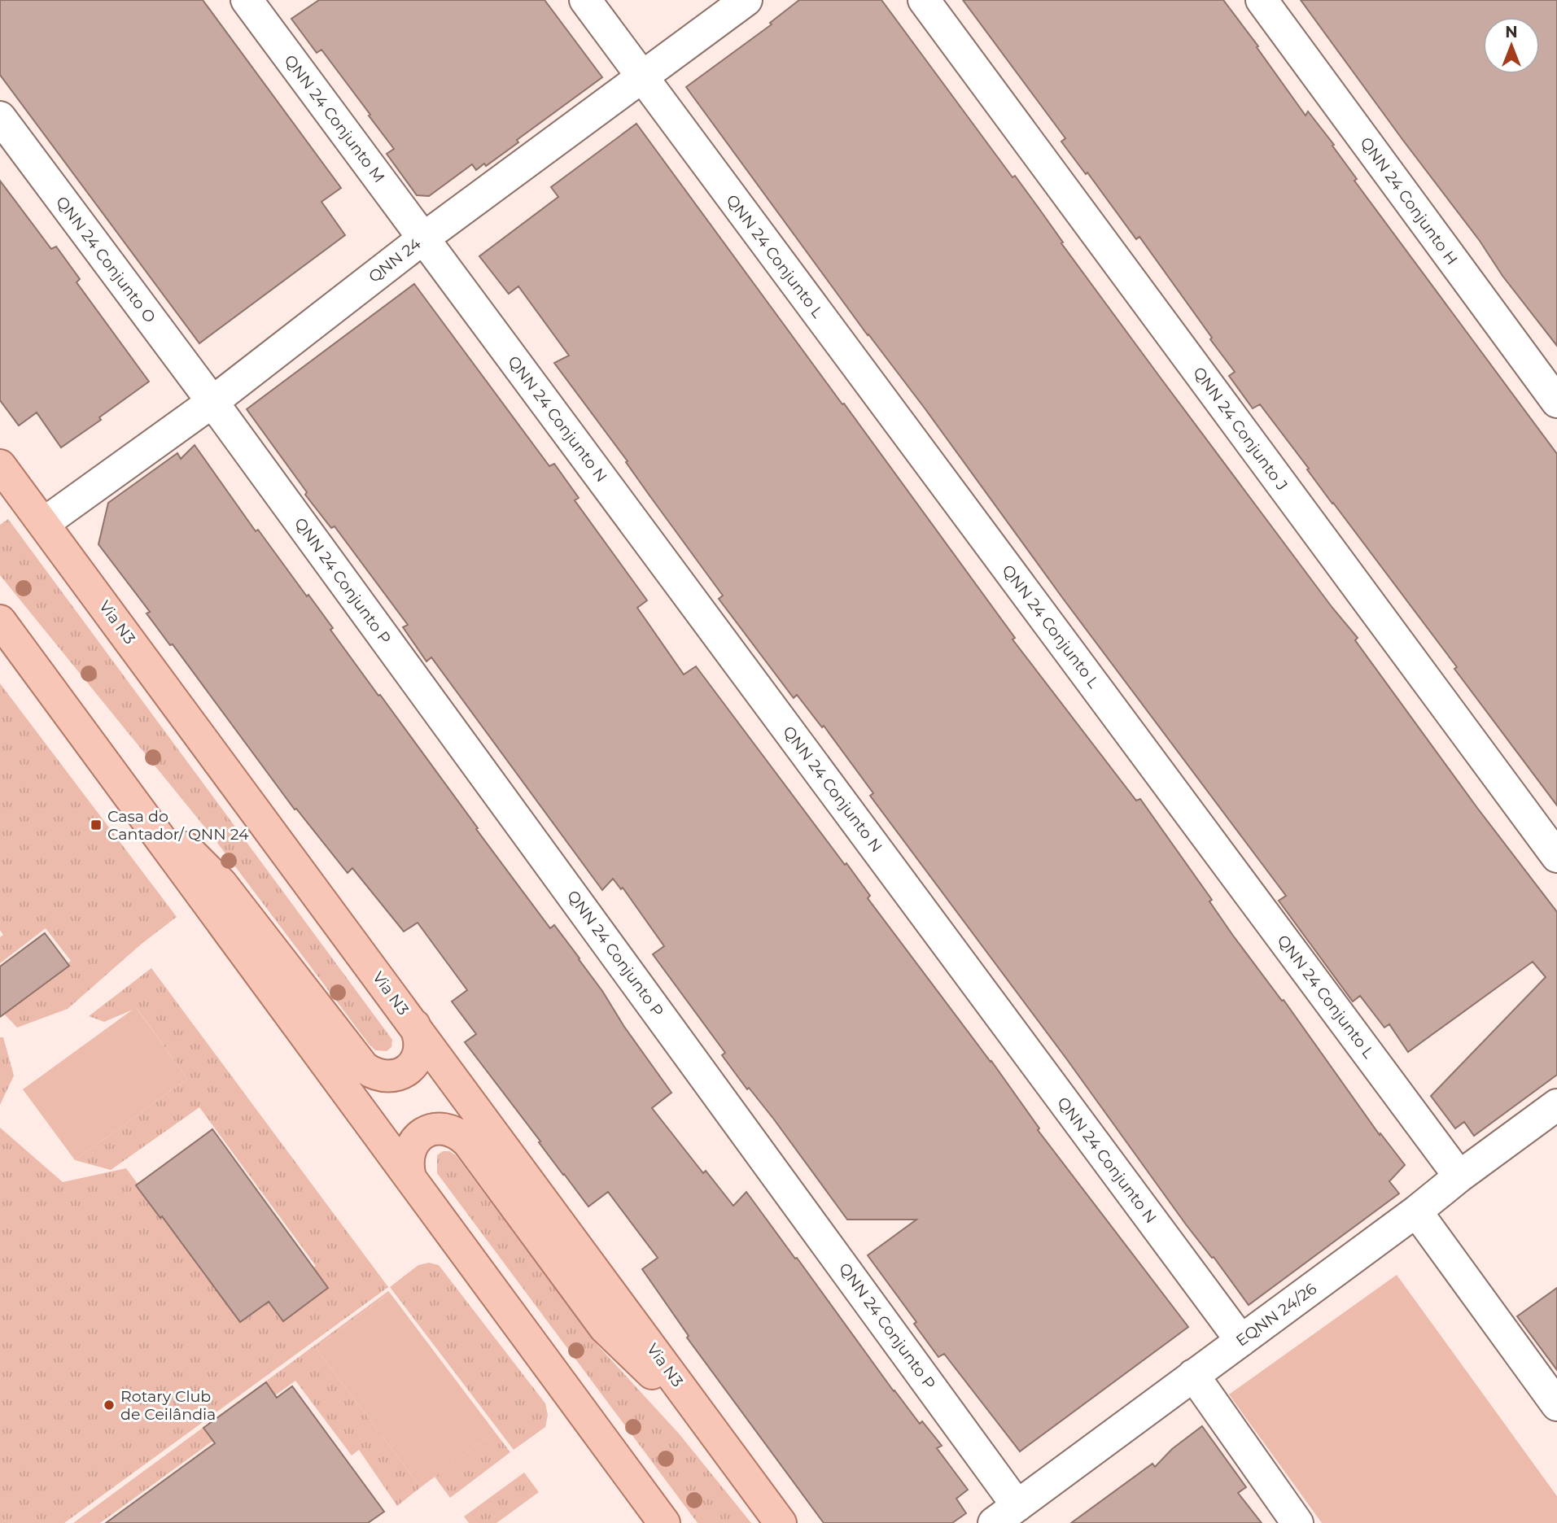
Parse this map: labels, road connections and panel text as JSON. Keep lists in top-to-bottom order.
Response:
{
  "streets": {
    "main road": ["Via N3"],
    "street": [
      "QNN 24 Conjunto M",
      "QNN 24 Conjunto H",
      "QNN 24 Conjunto L",
      "QNN 24 Conjunto O",
      "QNN 24",
      "QNN 24 Conjunto N",
      "QNN 24 Conjunto J",
      "QNN 24 Conjunto P",
      "EQNN 24/26"
    ]
  },
  "crossings": [
    ["QNN 24 Conjunto M", "QNN 24"],
    ["QNN 24 Conjunto M", "QNN 24 Conjunto N"],
    ["QNN 24 Conjunto L", "QNN 24"],
    ["QNN 24 Conjunto L", "EQNN 24/26"],
    ["QNN 24 Conjunto O", "QNN 24"],
    ["QNN 24 Conjunto O", "QNN 24 Conjunto P"],
    ["QNN 24", "QNN 24 Conjunto N"],
    ["QNN 24", "QNN 24 Conjunto P"],
    ["QNN 24", "Via N3"],
    ["QNN 24 Conjunto N", "EQNN 24/26"],
    ["QNN 24 Conjunto P", "EQNN 24/26"]
  ],
  "places": {
    "transit": ["Casa do Cantador/ QNN 24"],
    "other": ["Rotary Club de Ceilândia"]
  },
  "north": "top"
}
